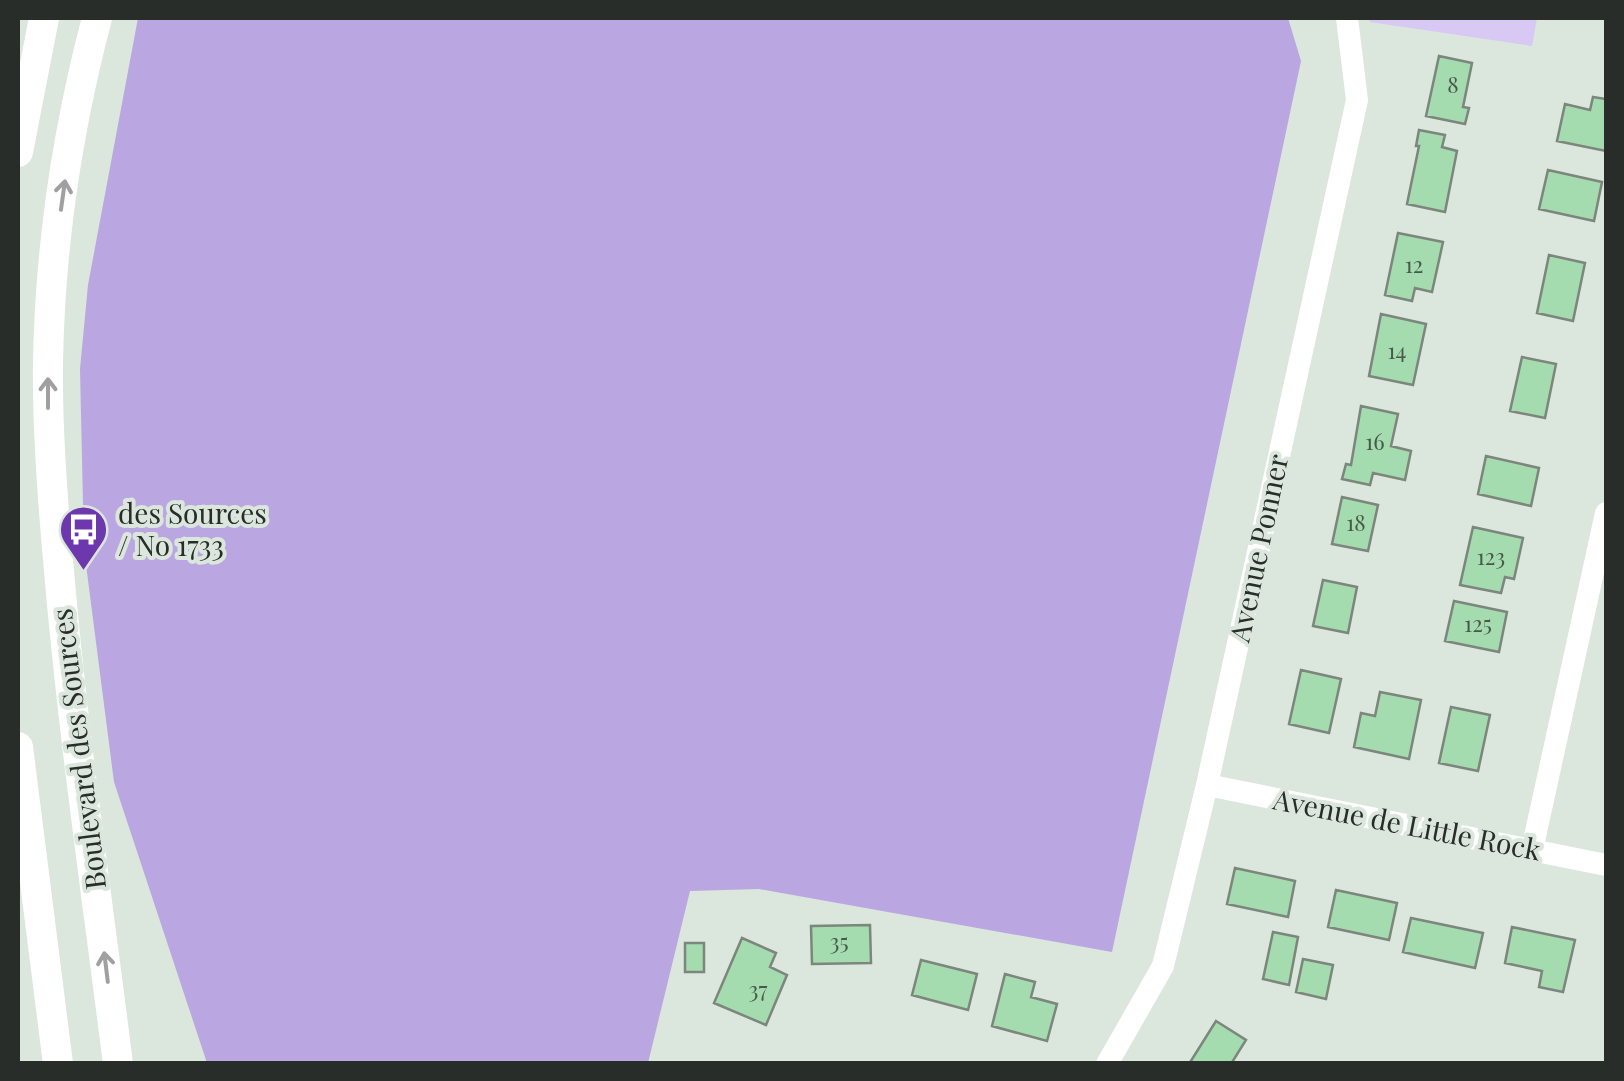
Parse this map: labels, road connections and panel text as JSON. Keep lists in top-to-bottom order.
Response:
{
  "streets": {
    "main road": ["Boulevard des Sources"],
    "street": ["Avenue Ponner", "Avenue de Little Rock"]
  },
  "crossings": [
    ["Avenue Ponner", "Avenue de Little Rock"]
  ],
  "places": {
    "bus stop": ["des Sources / No 1733"]
  },
  "house_numbers": [
    "8",
    "12",
    "14",
    "16",
    "18",
    "123",
    "125",
    "35",
    "37"
  ]
}
